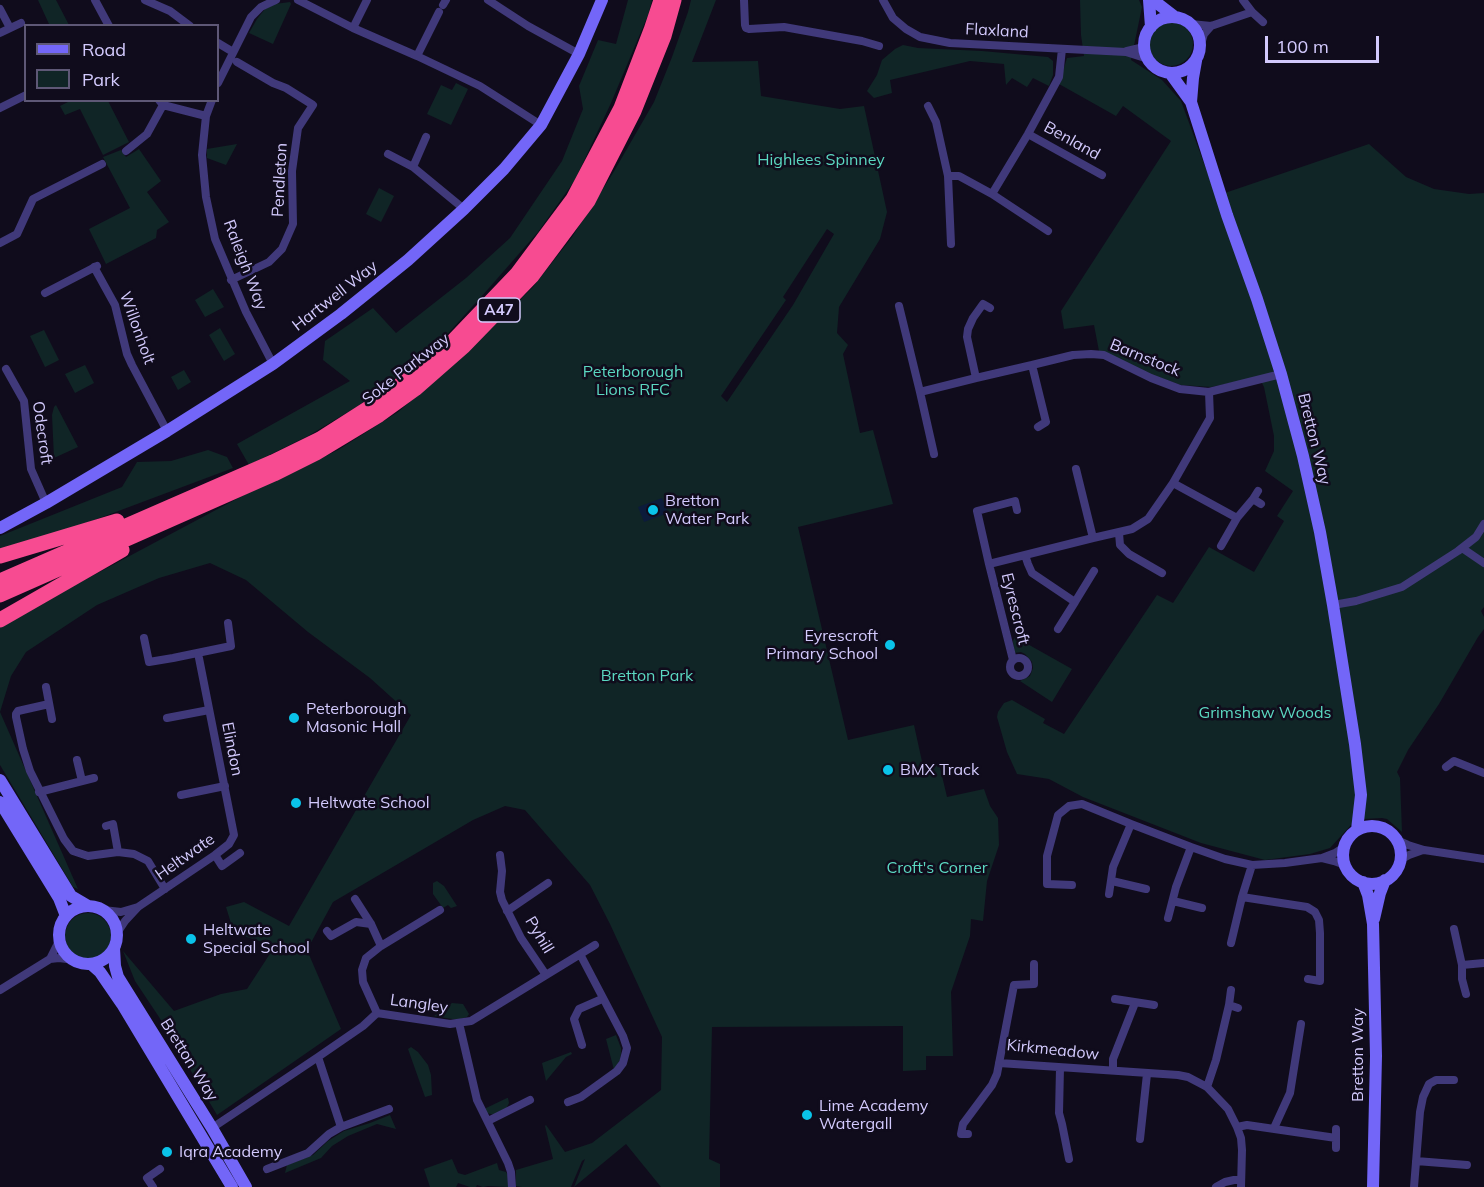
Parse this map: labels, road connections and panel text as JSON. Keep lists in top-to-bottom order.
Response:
{
  "streets": {
    "highway": ["A47", "Soke Parkway"],
    "street": [
      "Flaxland",
      "Benland",
      "Pendleton",
      "Raleigh Way",
      "Hartwell Way",
      "Willonholt",
      "Barnstock",
      "Odecroft",
      "Bretton Way",
      "Eyrescroft",
      "Elindon",
      "Heltwate",
      "Pyhill",
      "Langley",
      "Kirkmeadow"
    ]
  },
  "crossings": [
    ["Flaxland", "Benland"],
    ["Flaxland", "Bretton Way"],
    ["Pendleton", "Raleigh Way"],
    ["Raleigh Way", "Hartwell Way"],
    ["Hartwell Way", "Willonholt"],
    ["Hartwell Way", "Odecroft"],
    ["A47", "Soke Parkway"],
    ["Barnstock", "Bretton Way"],
    ["Barnstock", "Eyrescroft"],
    ["Bretton Way", "Heltwate"],
    ["Bretton Way", "Langley"],
    ["Elindon", "Heltwate"],
    ["Pyhill", "Langley"]
  ],
  "parks": [
    "Highlees Spinney",
    "Peterborough Lions RFC",
    "Bretton Park",
    "Grimshaw Woods",
    "Croft's Corner"
  ],
  "places": [
    "Bretton Water Park",
    "Eyrescroft Primary School",
    "Peterborough Masonic Hall",
    "BMX Track",
    "Heltwate School",
    "Heltwate Special School",
    "Lime Academy Watergall",
    "Iqra Academy"
  ],
  "legend": ["Road", "Park"],
  "scale_bar": "100 m"
}
